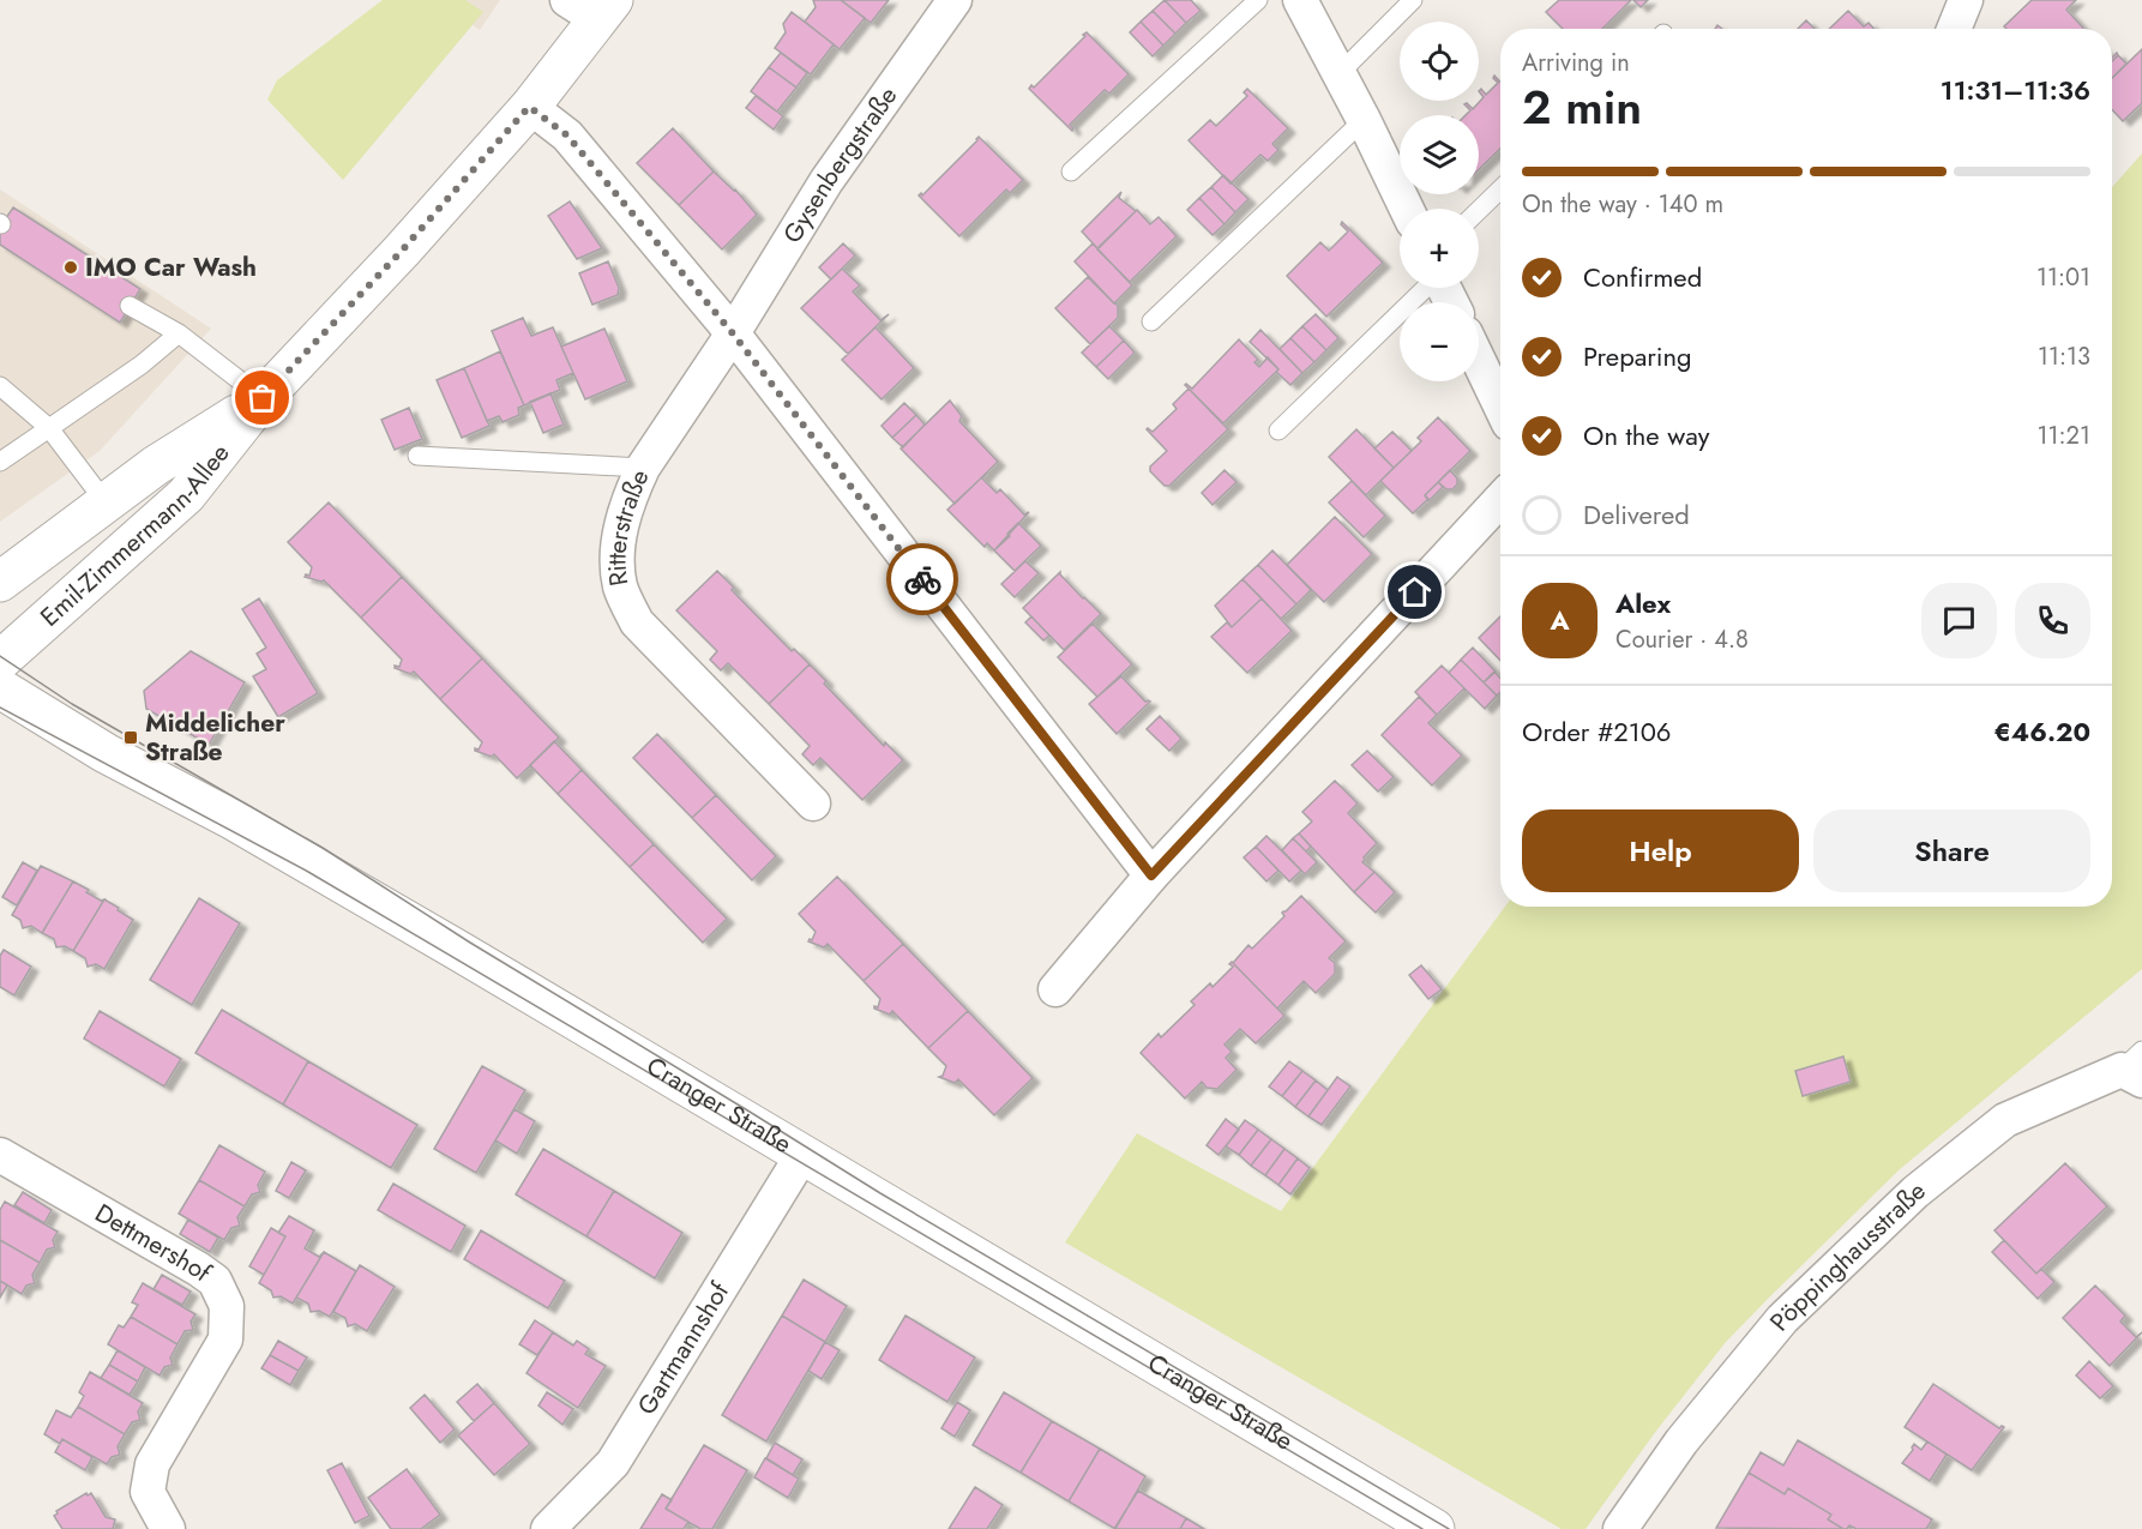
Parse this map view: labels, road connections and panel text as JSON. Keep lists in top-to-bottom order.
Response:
{
  "streets": {
    "main road": ["Emil-Zimmermann-Allee", "Cranger Straße"],
    "street": [
      "Gysenbergstraße",
      "Ritterstraße",
      "Dettmershof",
      "Pöppinghausstraße",
      "Gartmannshof"
    ]
  },
  "crossings": [
    ["Gysenbergstraße", "Ritterstraße"],
    ["Cranger Straße", "Gartmannshof"]
  ],
  "places": {
    "other": ["IMO Car Wash"],
    "transit": ["Middelicher Straße"]
  },
  "page": {
    "map_buttons": ["+", "−"],
    "heading": ["2 min", "Arriving in", "11:31–11:36"],
    "panel": [
      "Alex",
      "Courier · 4.8",
      "Order #2106",
      "€46.20"
    ],
    "bar": "On the way · 140 m",
    "list": [
      ["Confirmed", "11:01"],
      ["Preparing", "11:13"],
      ["On the way", "11:21"],
      "Delivered"
    ],
    "round": "A",
    "buttons": ["Help", "Share"]
  }
}
